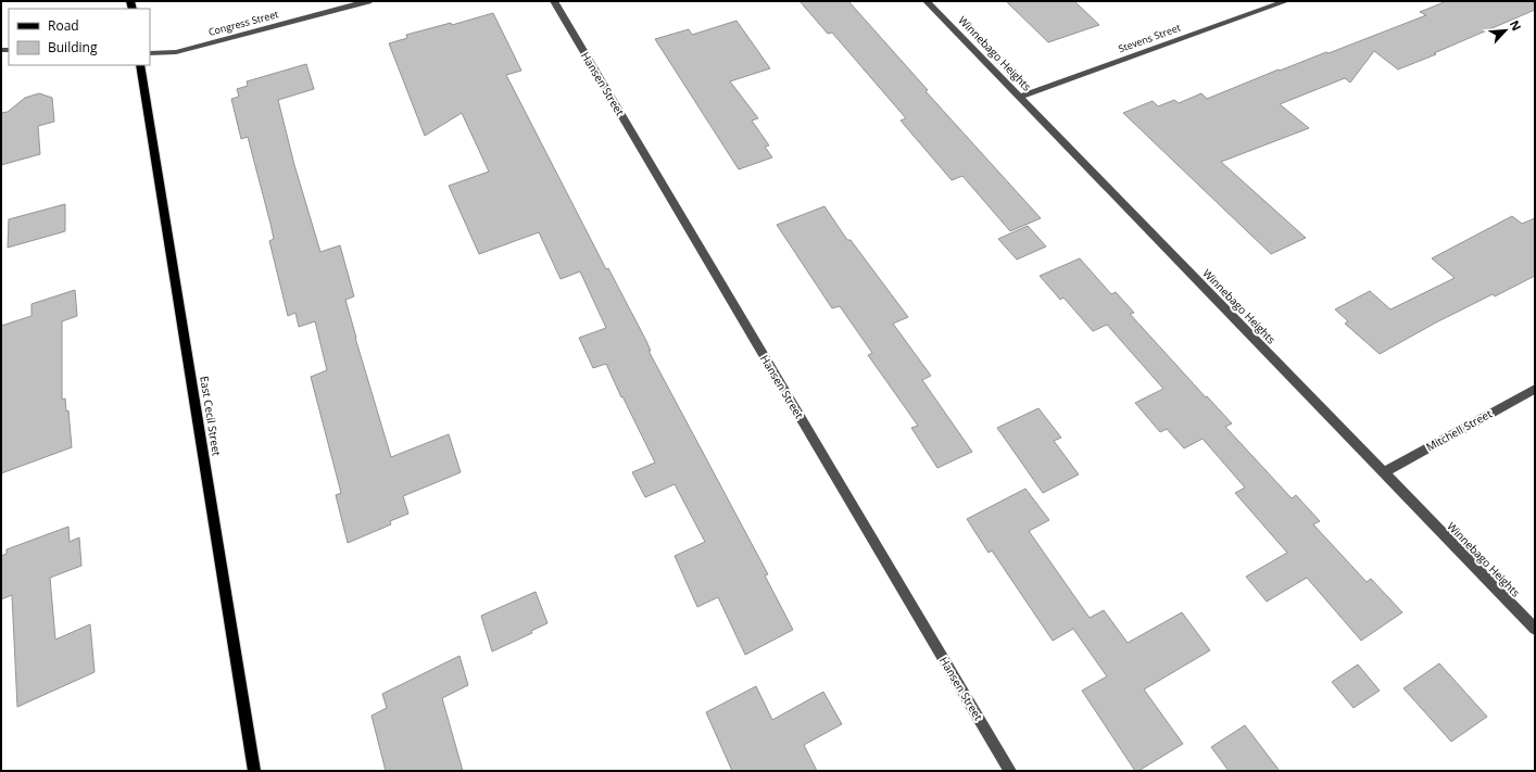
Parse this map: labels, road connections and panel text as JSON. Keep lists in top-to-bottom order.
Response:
{
  "streets": {
    "main road": ["East Cecil Street"],
    "street": [
      "Congress Street",
      "Stevens Street",
      "Winnebago Heights",
      "Hansen Street",
      "Mitchell Street"
    ]
  },
  "crossings": [
    ["Stevens Street", "Winnebago Heights"],
    ["Winnebago Heights", "Mitchell Street"]
  ],
  "legend": ["Road", "Building"],
  "north": "top right"
}
